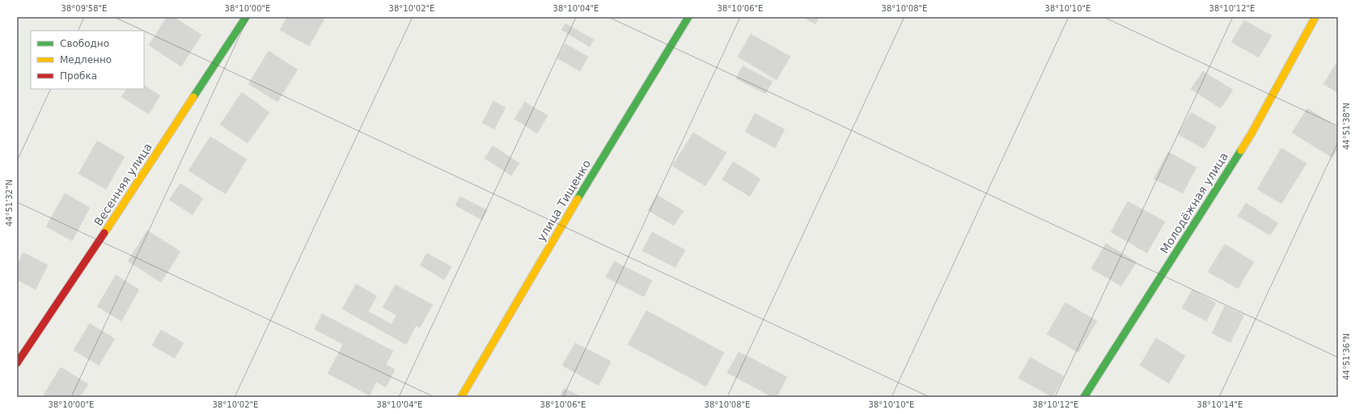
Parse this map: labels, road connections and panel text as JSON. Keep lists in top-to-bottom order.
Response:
{
  "streets": {
    "street": ["Весенняя улица", "улица Тищенко", "Молодёжная улица"]
  },
  "legend": ["Свободно", "Медленно", "Пробка"],
  "coordinates": [
    "38°09'58\"E",
    "38°10'00\"E",
    "38°10'02\"E",
    "38°10'04\"E",
    "38°10'06\"E",
    "38°10'08\"E",
    "38°10'10\"E",
    "38°10'12\"E",
    "44°51'38\"N",
    "44°51'32\"N",
    "44°51'36\"N",
    "38°10'14\"E"
  ]
}
